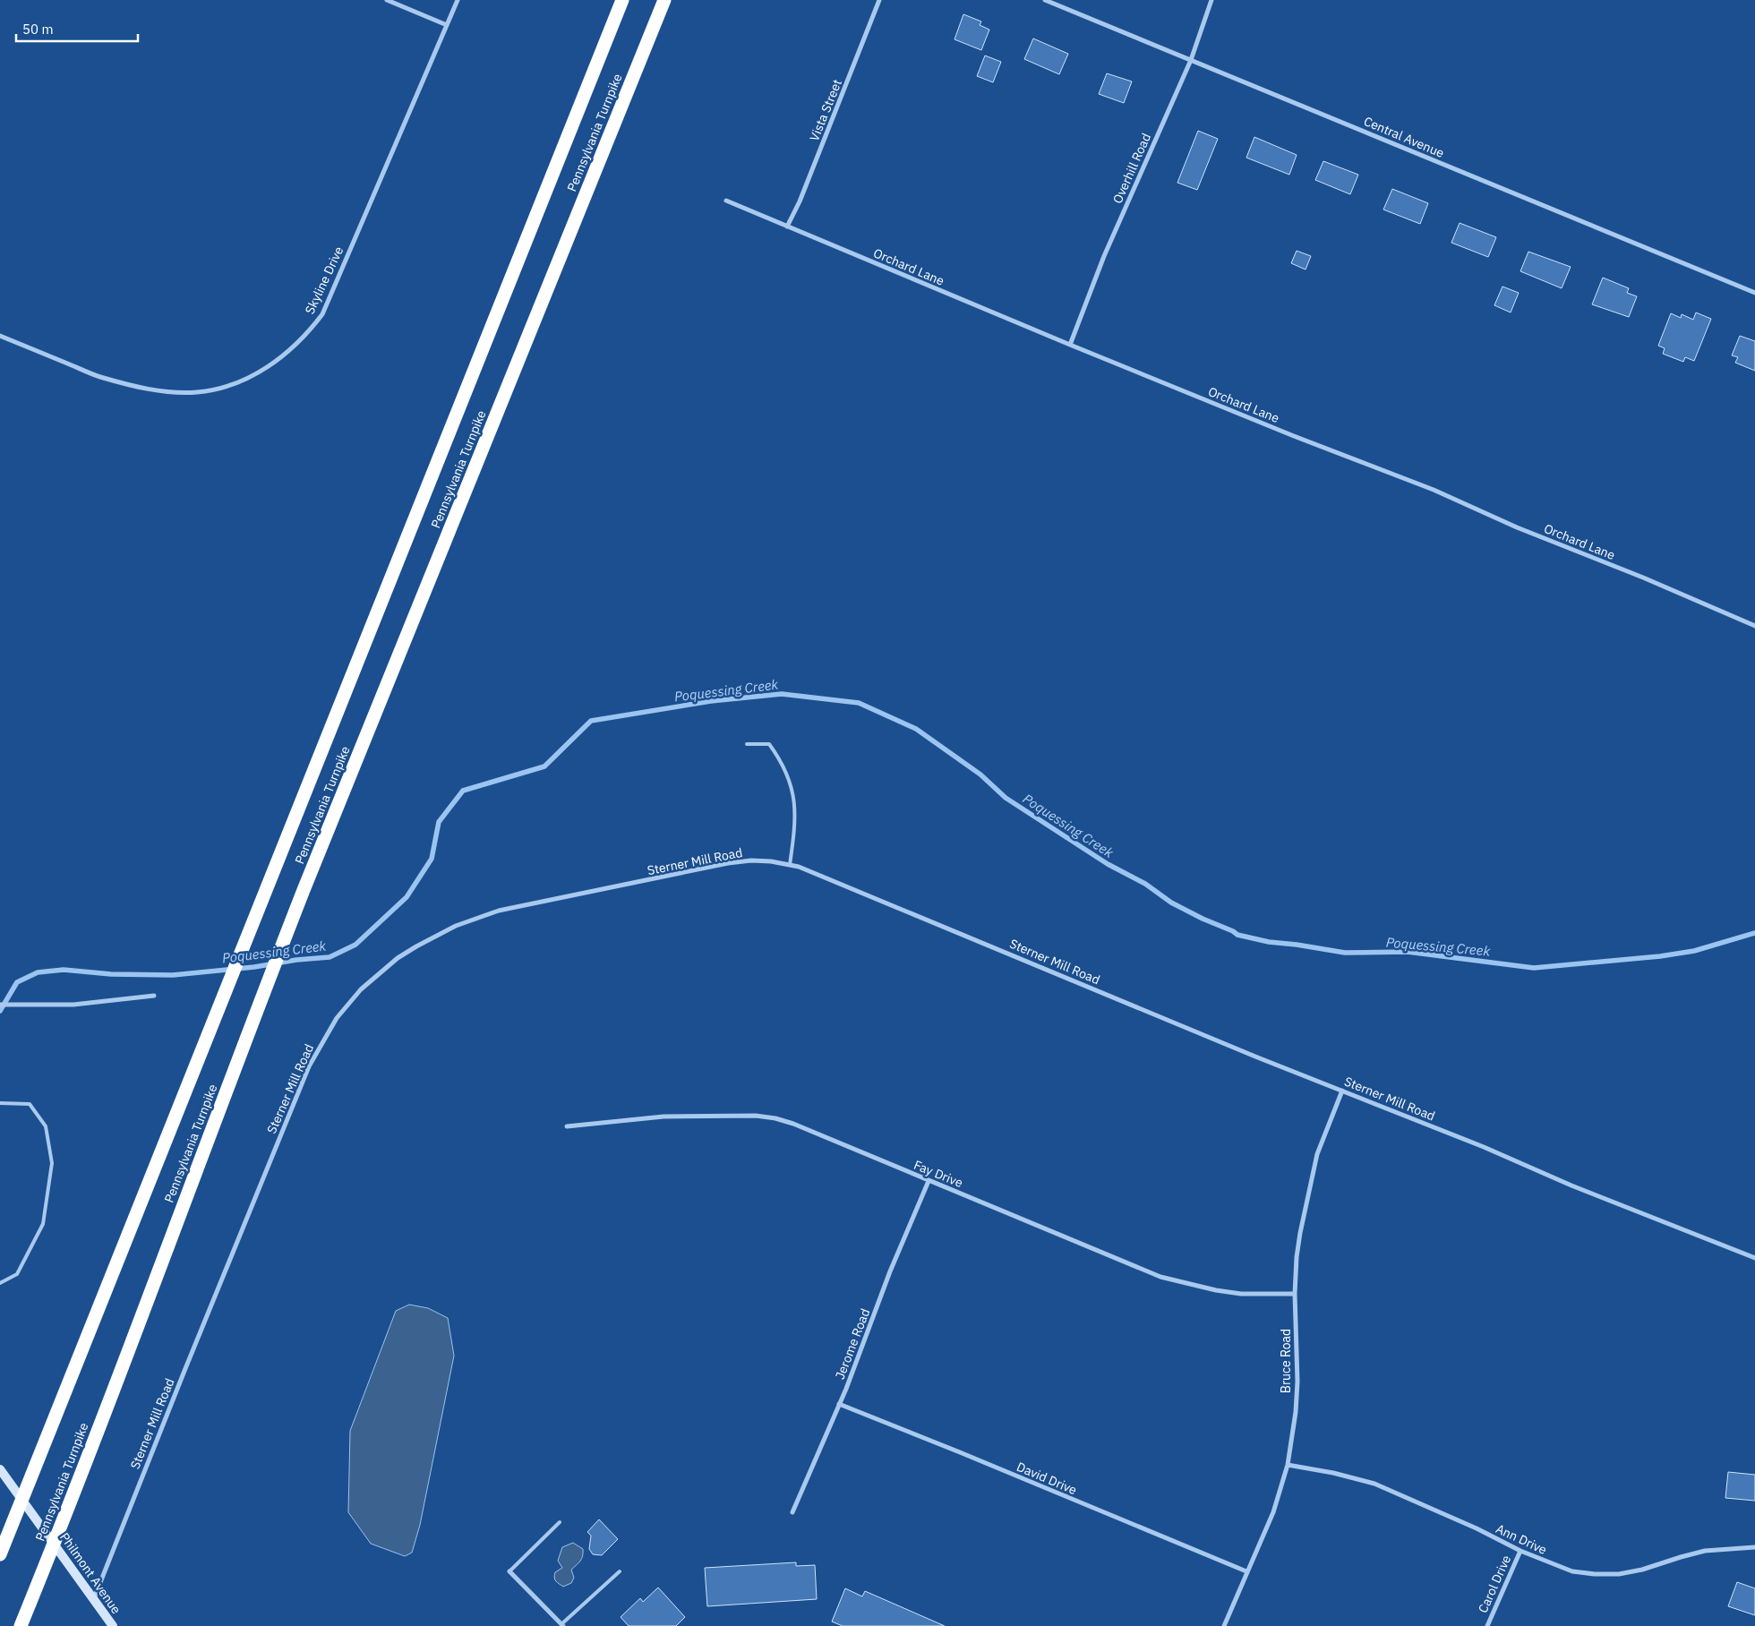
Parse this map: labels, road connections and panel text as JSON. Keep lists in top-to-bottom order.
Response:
{
  "streets": {
    "highway": ["Pennsylvania Turnpike"],
    "main road": ["Philmont Avenue"],
    "street": [
      "Vista Street",
      "Central Avenue",
      "Overhill Road",
      "Orchard Lane",
      "Skyline Drive",
      "Sterner Mill Road",
      "Fay Drive",
      "Jerome Road",
      "Bruce Road",
      "David Drive",
      "Ann Drive",
      "Carol Drive"
    ]
  },
  "crossings": [
    ["Vista Street", "Orchard Lane"],
    ["Central Avenue", "Overhill Road"],
    ["Overhill Road", "Orchard Lane"],
    ["Sterner Mill Road", "Bruce Road"],
    ["Sterner Mill Road", "Philmont Avenue"],
    ["Fay Drive", "Jerome Road"],
    ["Fay Drive", "Bruce Road"],
    ["Jerome Road", "David Drive"],
    ["Bruce Road", "David Drive"],
    ["Bruce Road", "Ann Drive"],
    ["Ann Drive", "Carol Drive"]
  ],
  "water": ["Poquessing Creek"],
  "scale_bar": "50 m"
}
